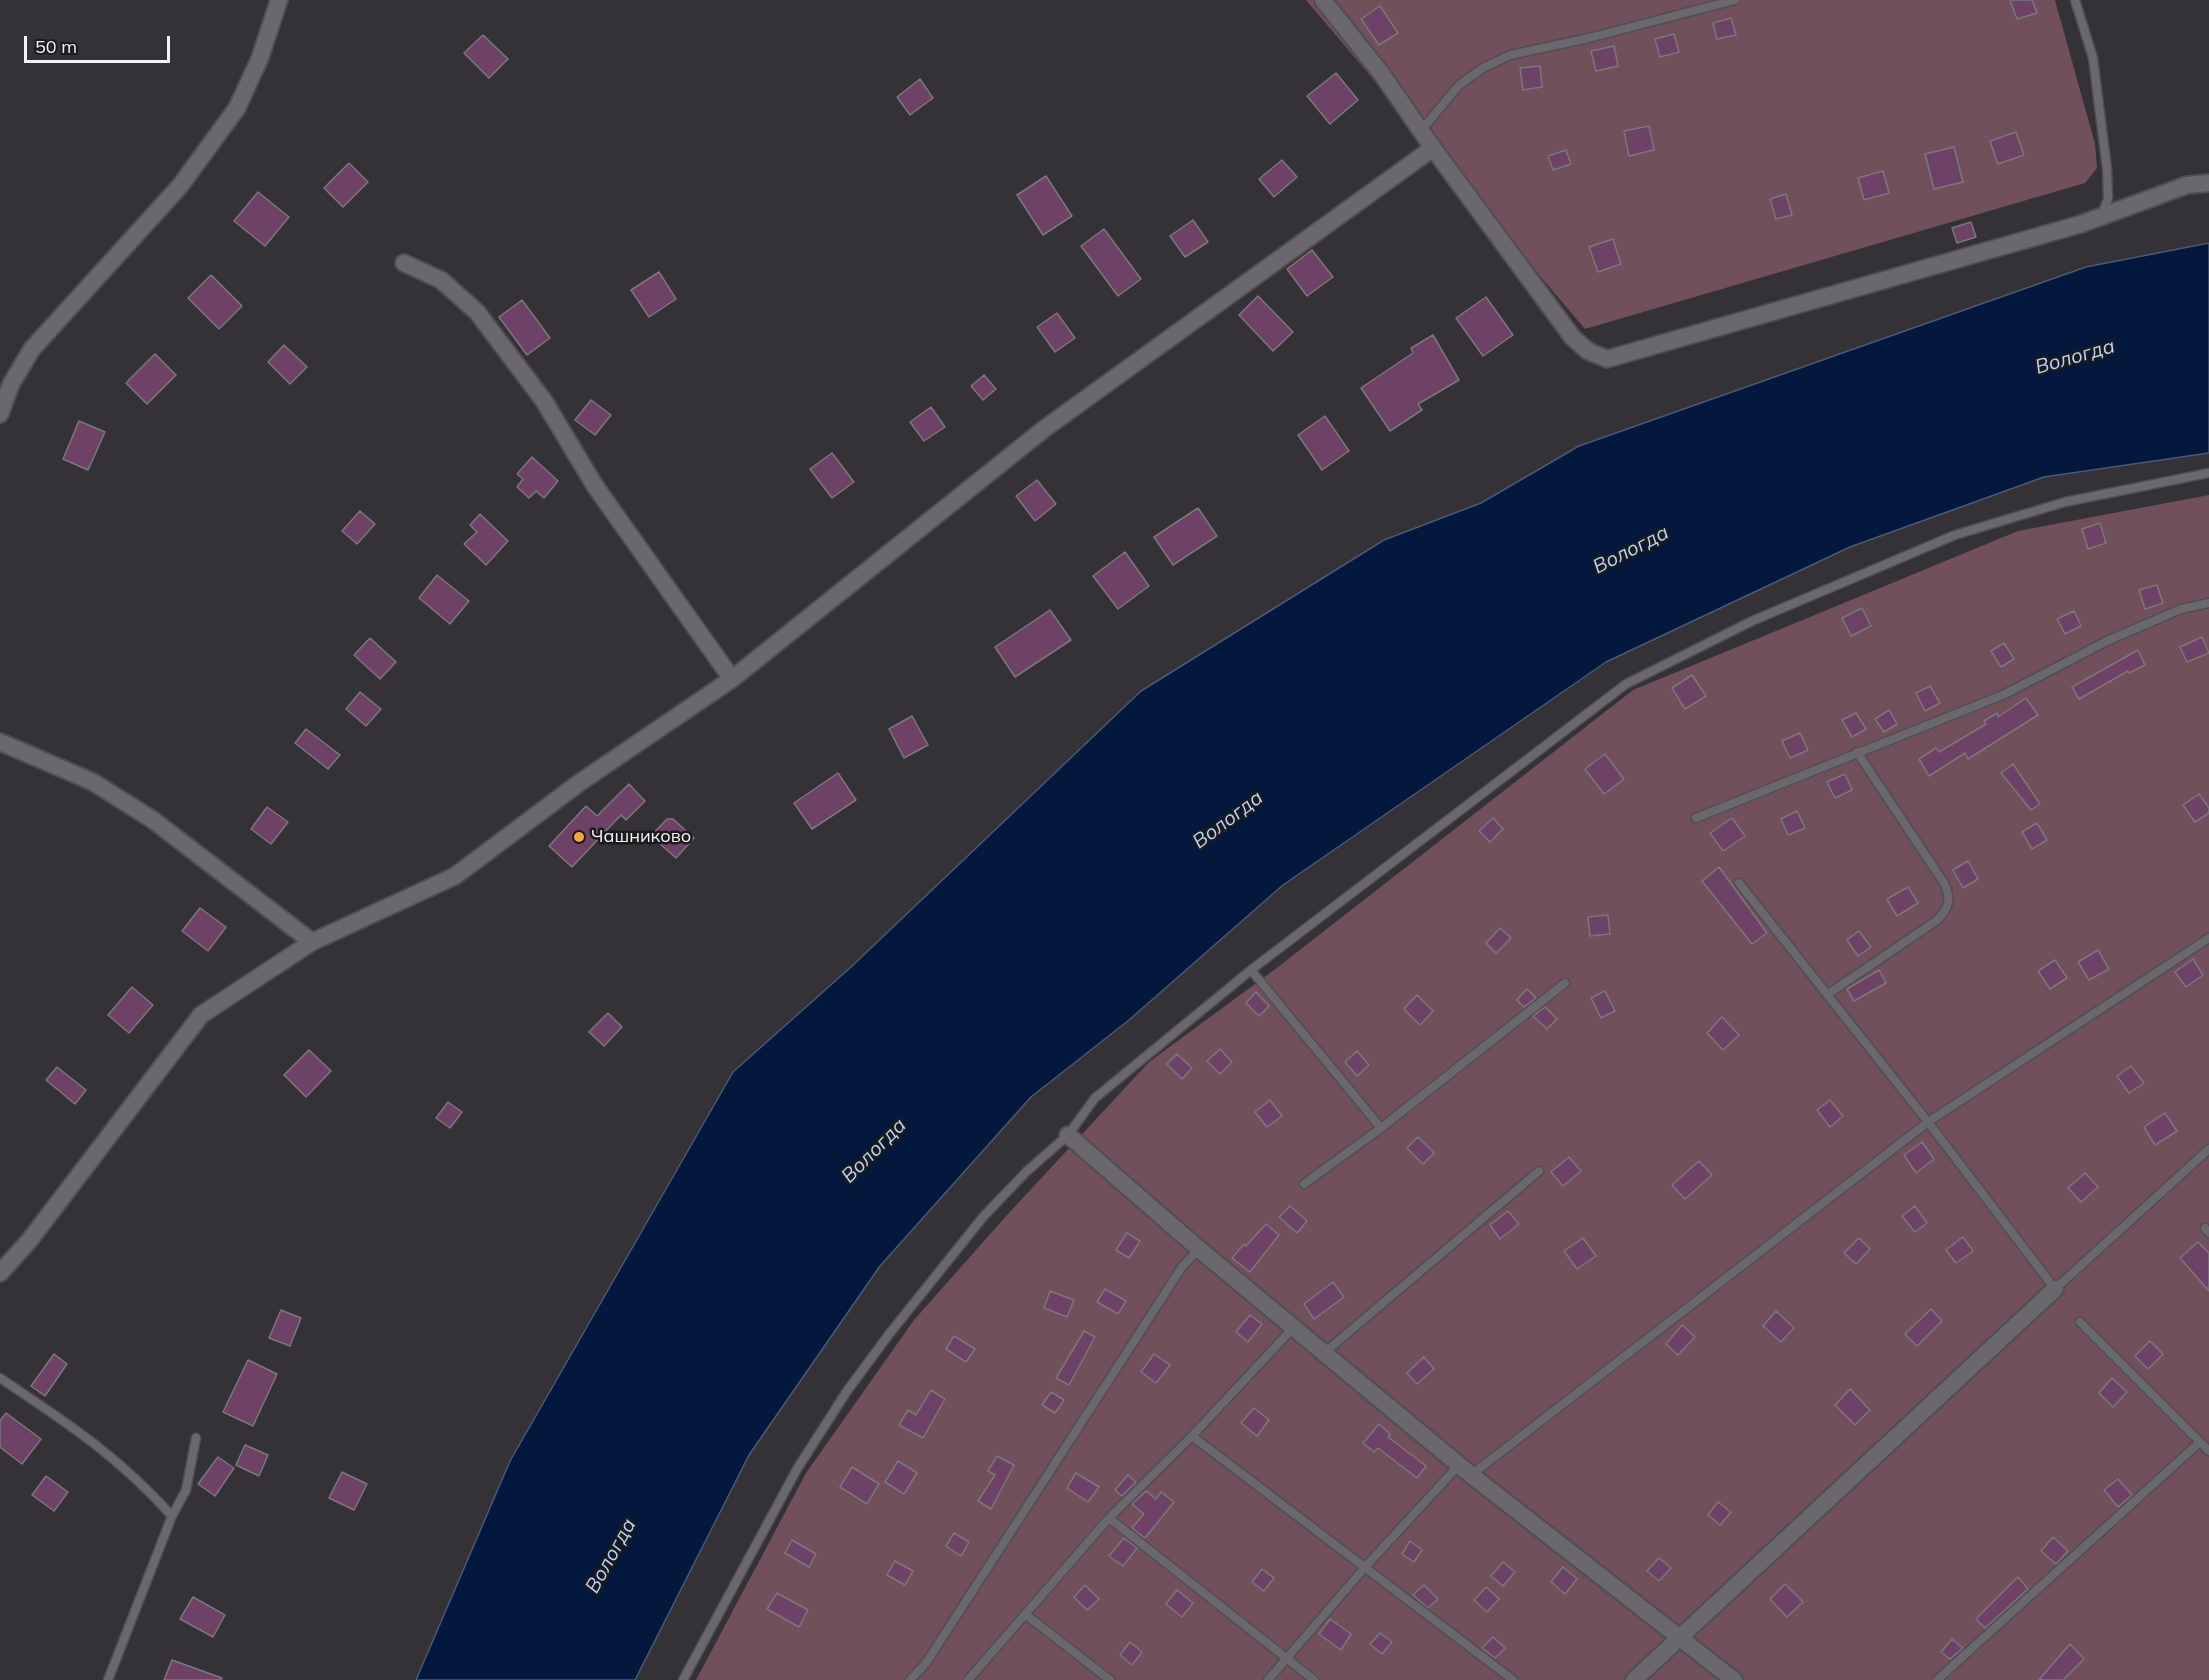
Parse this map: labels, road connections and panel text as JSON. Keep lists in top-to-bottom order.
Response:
{
  "water": ["Вологда"],
  "places": ["Чашниково"],
  "scale_bar": "50 m"
}
